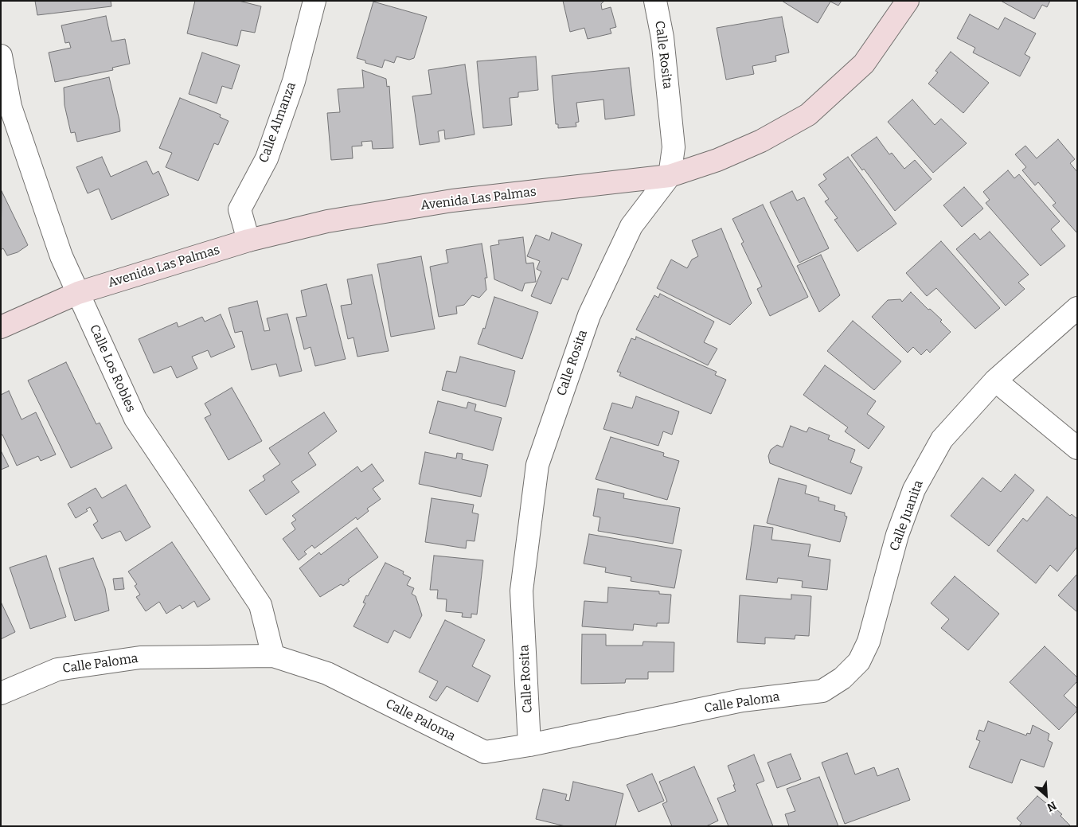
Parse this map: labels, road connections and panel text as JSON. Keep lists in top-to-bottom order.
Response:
{
  "streets": {
    "street": [
      "Calle Rosita",
      "Calle Almanza",
      "Avenida Las Palmas",
      "Calle Los Robles",
      "Calle Juanita",
      "Calle Paloma"
    ]
  },
  "crossings": [
    ["Calle Rosita", "Avenida Las Palmas"],
    ["Calle Rosita", "Calle Paloma"],
    ["Calle Almanza", "Avenida Las Palmas"],
    ["Avenida Las Palmas", "Calle Los Robles"],
    ["Calle Los Robles", "Calle Paloma"],
    ["Calle Juanita", "Calle Paloma"]
  ],
  "north": "bottom right"
}
